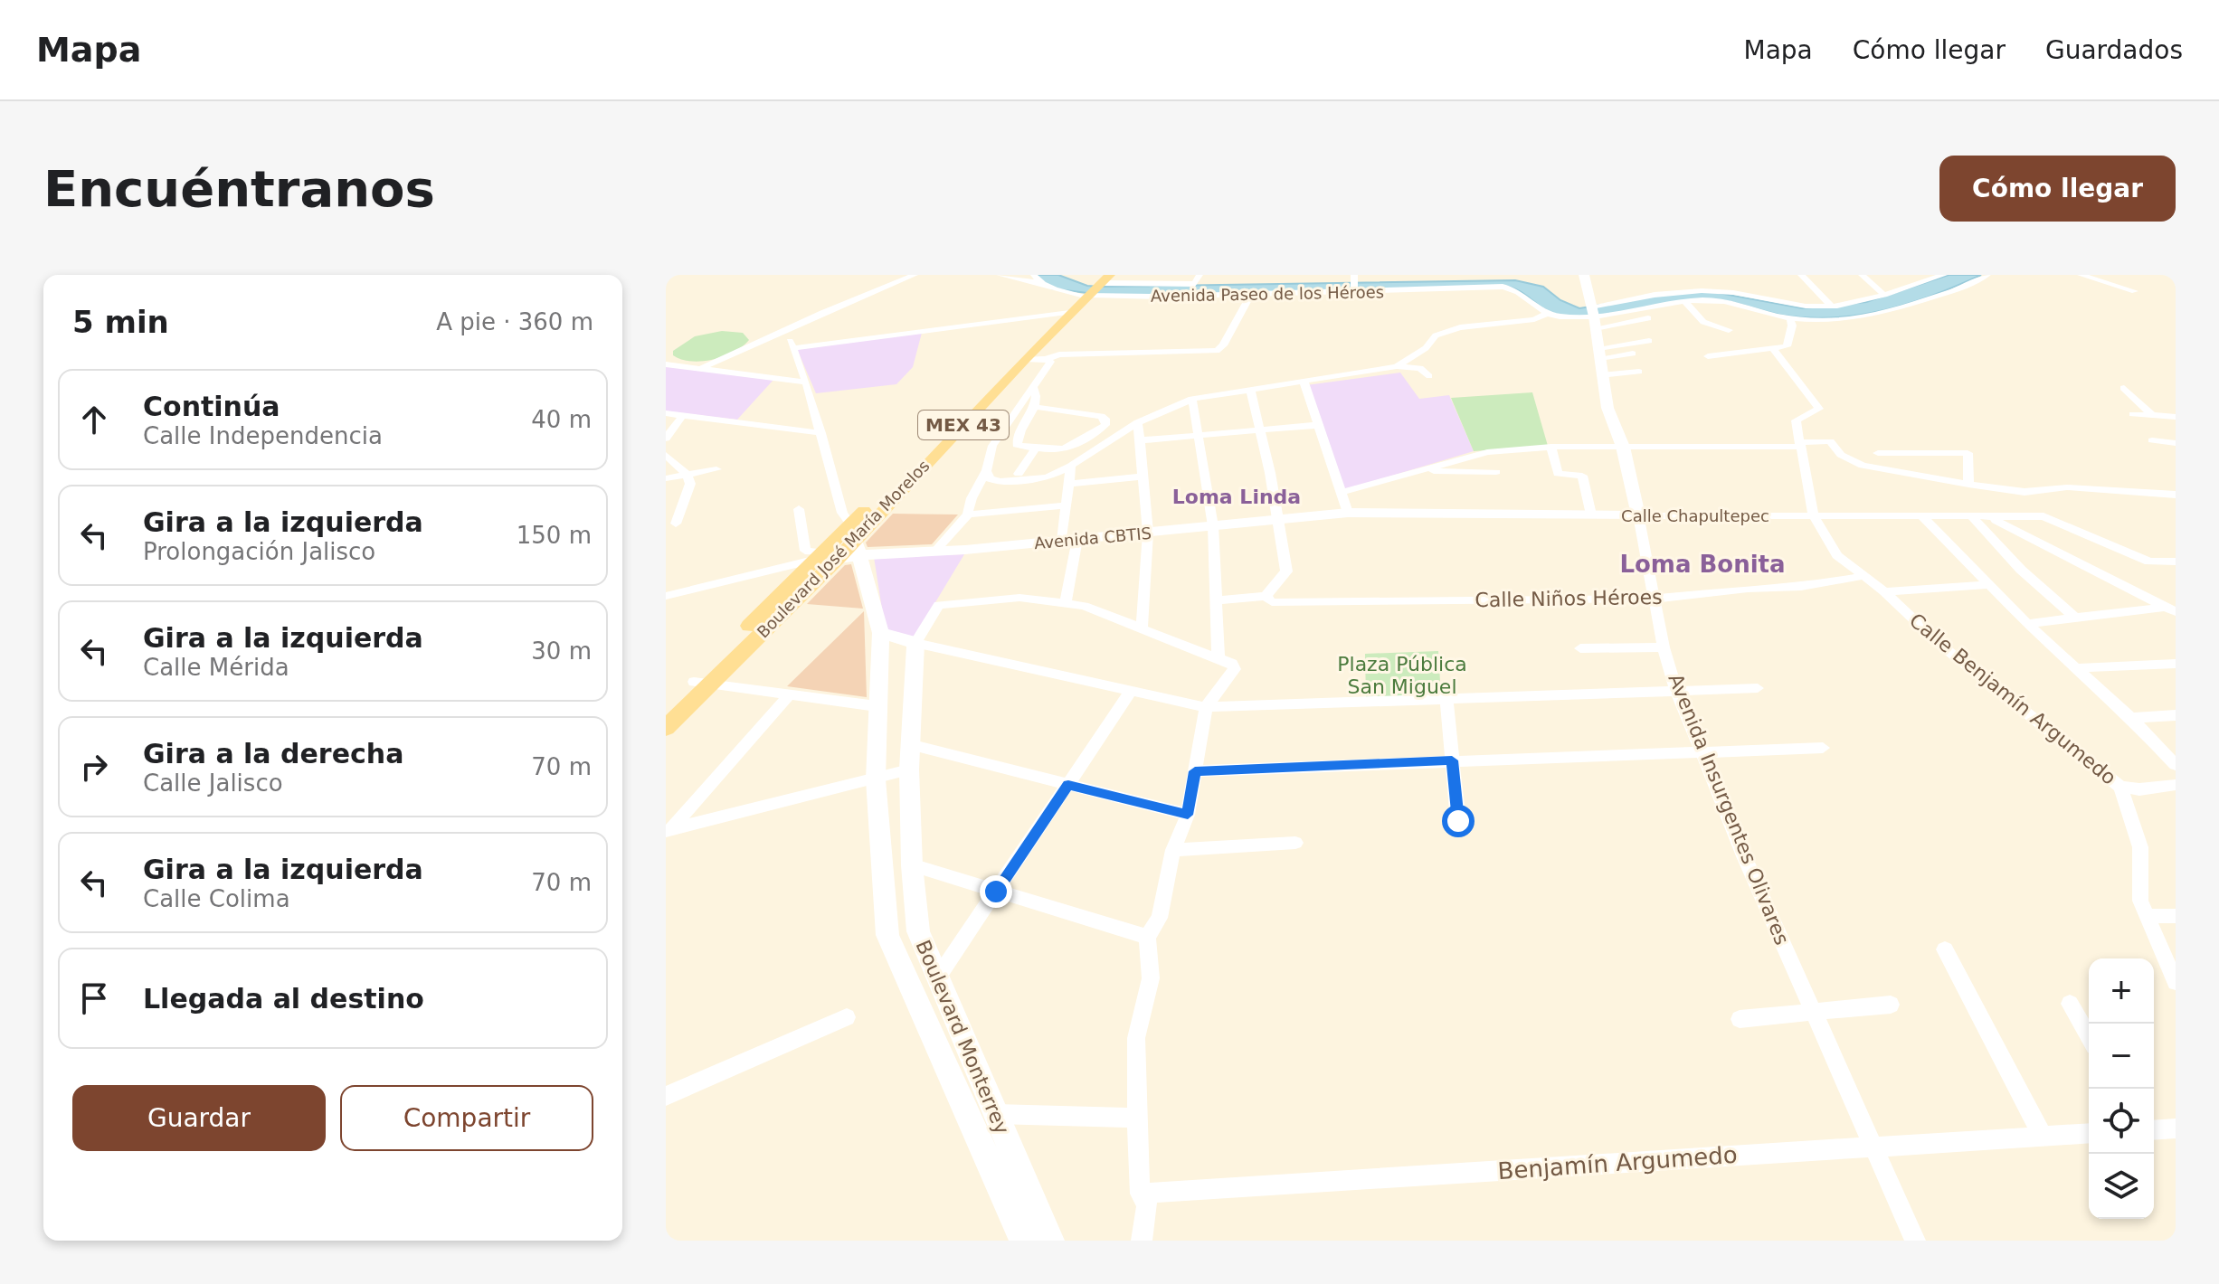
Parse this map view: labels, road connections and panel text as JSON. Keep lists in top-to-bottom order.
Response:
{
  "streets": {
    "main road": ["MEX 43", "Boulevard José María Morelos"],
    "street": [
      "Avenida Paseo de los Héroes",
      "Calle Chapultepec",
      "Avenida CBTIS",
      "Calle Niños Héroes",
      "Calle Benjamín Argumedo",
      "Avenida Insurgentes Olivares",
      "Boulevard Monterrey",
      "Benjamín Argumedo"
    ]
  },
  "crossings": [
    ["Avenida Paseo de los Héroes", "Boulevard José María Morelos"],
    ["Calle Chapultepec", "Avenida CBTIS"],
    ["Calle Chapultepec", "Calle Benjamín Argumedo"],
    ["Calle Chapultepec", "Avenida Insurgentes Olivares"],
    ["Avenida CBTIS", "Boulevard José María Morelos"],
    ["Avenida CBTIS", "Boulevard Monterrey"],
    ["Boulevard José María Morelos", "Boulevard Monterrey"],
    ["Calle Niños Héroes", "Calle Benjamín Argumedo"],
    ["Calle Niños Héroes", "Avenida Insurgentes Olivares"],
    ["Avenida Insurgentes Olivares", "Benjamín Argumedo"]
  ],
  "districts": ["Loma Linda", "Loma Bonita"],
  "parks": ["Plaza Pública San Miguel"],
  "page": {
    "header": "Mapa",
    "nav": ["Mapa", "Cómo llegar", "Guardados"],
    "buttons": [
      "Cómo llegar",
      ["Guardar", "Compartir"]
    ],
    "title": "Encuéntranos",
    "heading": ["5 min", "A pie · 360 m"],
    "list": [
      ["Continúa", "Calle Independencia", "40 m"],
      ["Gira a la izquierda", "Prolongación Jalisco", "150 m"],
      ["Gira a la izquierda", "Calle Mérida", "30 m"],
      ["Gira a la derecha", "Calle Jalisco", "70 m"],
      ["Gira a la izquierda", "Calle Colima", "70 m"],
      "Llegada al destino"
    ],
    "map_buttons": ["+", "−"]
  }
}
